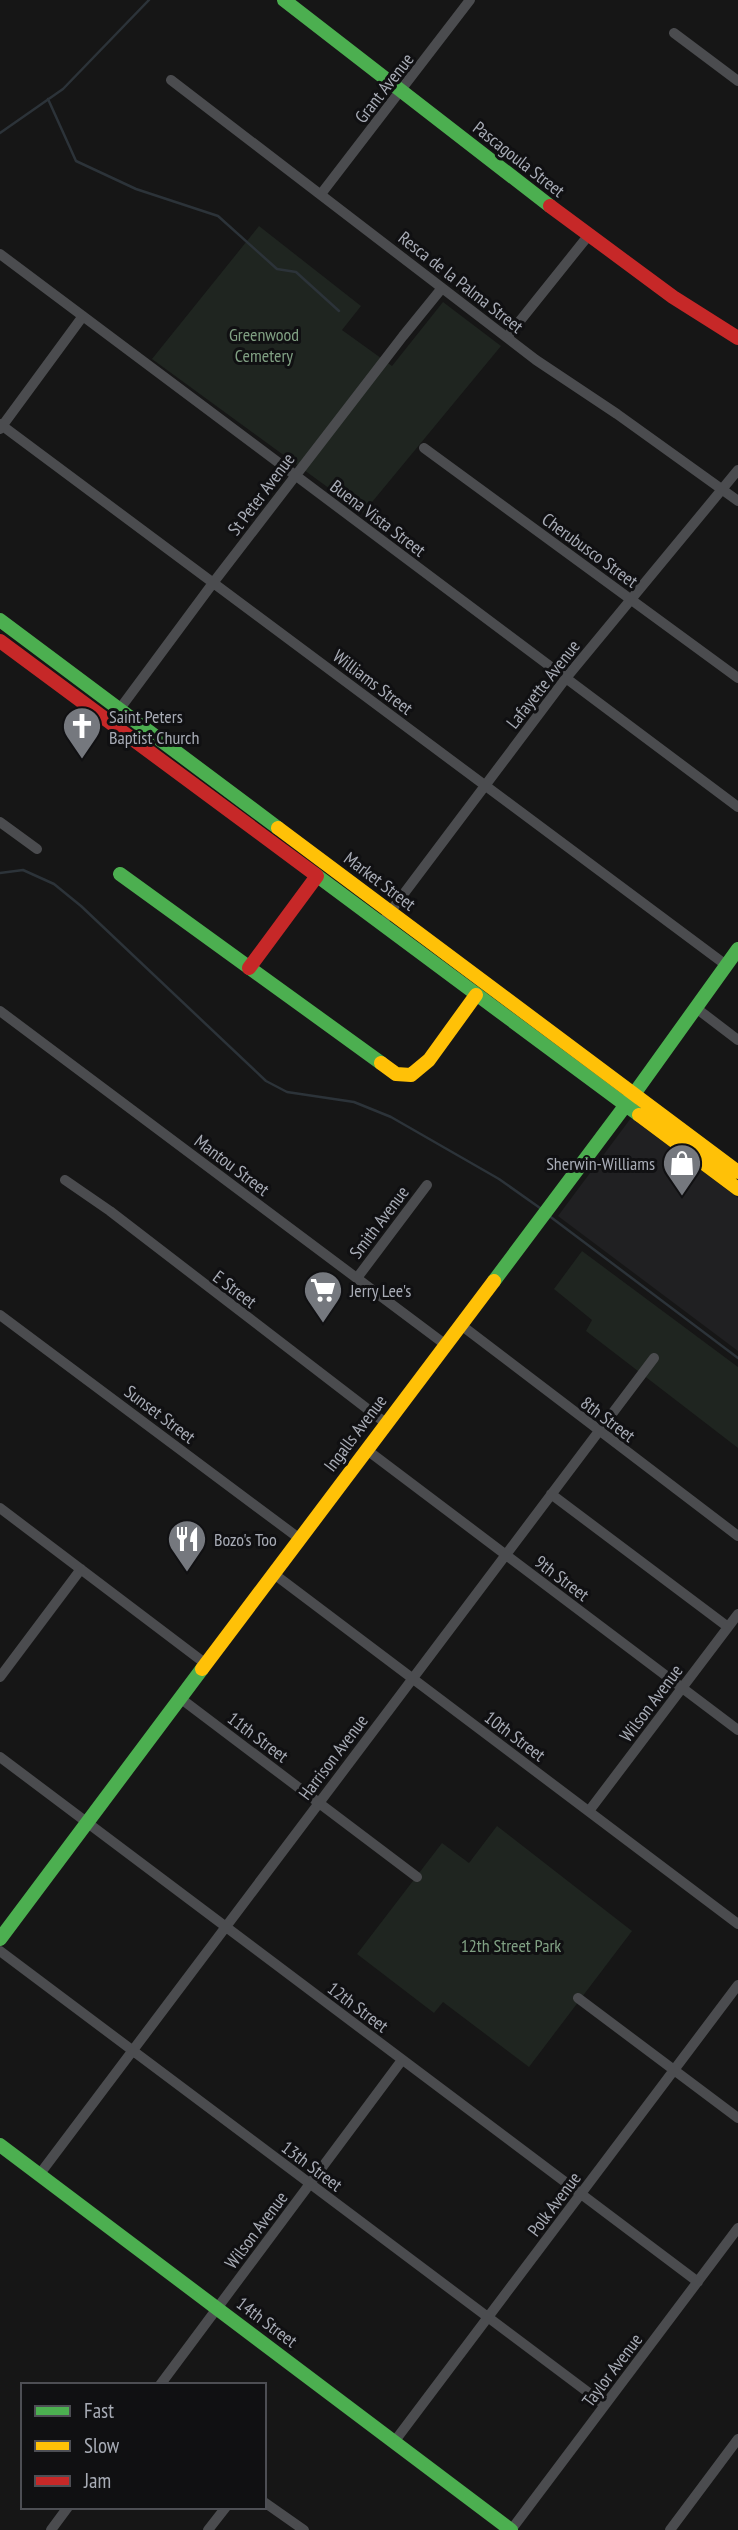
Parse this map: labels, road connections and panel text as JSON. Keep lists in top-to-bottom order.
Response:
{
  "streets": {
    "street": [
      "Grant Avenue",
      "Pascagoula Street",
      "Resca de la Palma Street",
      "St Peter Avenue",
      "Buena Vista Street",
      "Cherubusco Street",
      "Williams Street",
      "Lafayette Avenue",
      "Market Street",
      "Mantou Street",
      "Smith Avenue",
      "E Street",
      "Sunset Street",
      "8th Street",
      "Ingalls Avenue",
      "9th Street",
      "Wilson Avenue",
      "10th Street",
      "11th Street",
      "Harrison Avenue",
      "12th Street",
      "13th Street",
      "Polk Avenue",
      "14th Street",
      "Taylor Avenue"
    ]
  },
  "crossings": [
    ["Grant Avenue", "Pascagoula Street"],
    ["Grant Avenue", "Resca de la Palma Street"],
    ["Resca de la Palma Street", "St Peter Avenue"],
    ["Resca de la Palma Street", "Lafayette Avenue"],
    ["St Peter Avenue", "Buena Vista Street"],
    ["St Peter Avenue", "Williams Street"],
    ["St Peter Avenue", "Market Street"],
    ["Buena Vista Street", "Lafayette Avenue"],
    ["Cherubusco Street", "Lafayette Avenue"],
    ["Williams Street", "Lafayette Avenue"],
    ["Williams Street", "Ingalls Avenue"],
    ["Lafayette Avenue", "Market Street"],
    ["Market Street", "Ingalls Avenue"],
    ["Mantou Street", "Smith Avenue"],
    ["Mantou Street", "Ingalls Avenue"],
    ["E Street", "Ingalls Avenue"],
    ["Sunset Street", "Ingalls Avenue"],
    ["8th Street", "Ingalls Avenue"],
    ["8th Street", "Harrison Avenue"],
    ["Ingalls Avenue", "9th Street"],
    ["Ingalls Avenue", "10th Street"],
    ["Ingalls Avenue", "11th Street"],
    ["Ingalls Avenue", "12th Street"],
    ["9th Street", "Wilson Avenue"],
    ["9th Street", "Harrison Avenue"],
    ["Wilson Avenue", "10th Street"],
    ["Wilson Avenue", "12th Street"],
    ["Wilson Avenue", "13th Street"],
    ["Wilson Avenue", "14th Street"],
    ["10th Street", "Harrison Avenue"],
    ["11th Street", "Harrison Avenue"],
    ["Harrison Avenue", "12th Street"],
    ["Harrison Avenue", "13th Street"],
    ["Harrison Avenue", "14th Street"],
    ["12th Street", "Polk Avenue"],
    ["12th Street", "Taylor Avenue"],
    ["13th Street", "Polk Avenue"],
    ["13th Street", "Taylor Avenue"],
    ["Polk Avenue", "14th Street"],
    ["14th Street", "Taylor Avenue"]
  ],
  "parks": ["Greenwood Cemetery", "12th Street Park"],
  "places": {
    "church": ["Saint Peters Baptist Church"],
    "shop": ["Sherwin-Williams"],
    "supermarket": ["Jerry Lee's"],
    "restaurant": ["Bozo's Too"]
  },
  "legend": ["Fast", "Slow", "Jam"]
}
